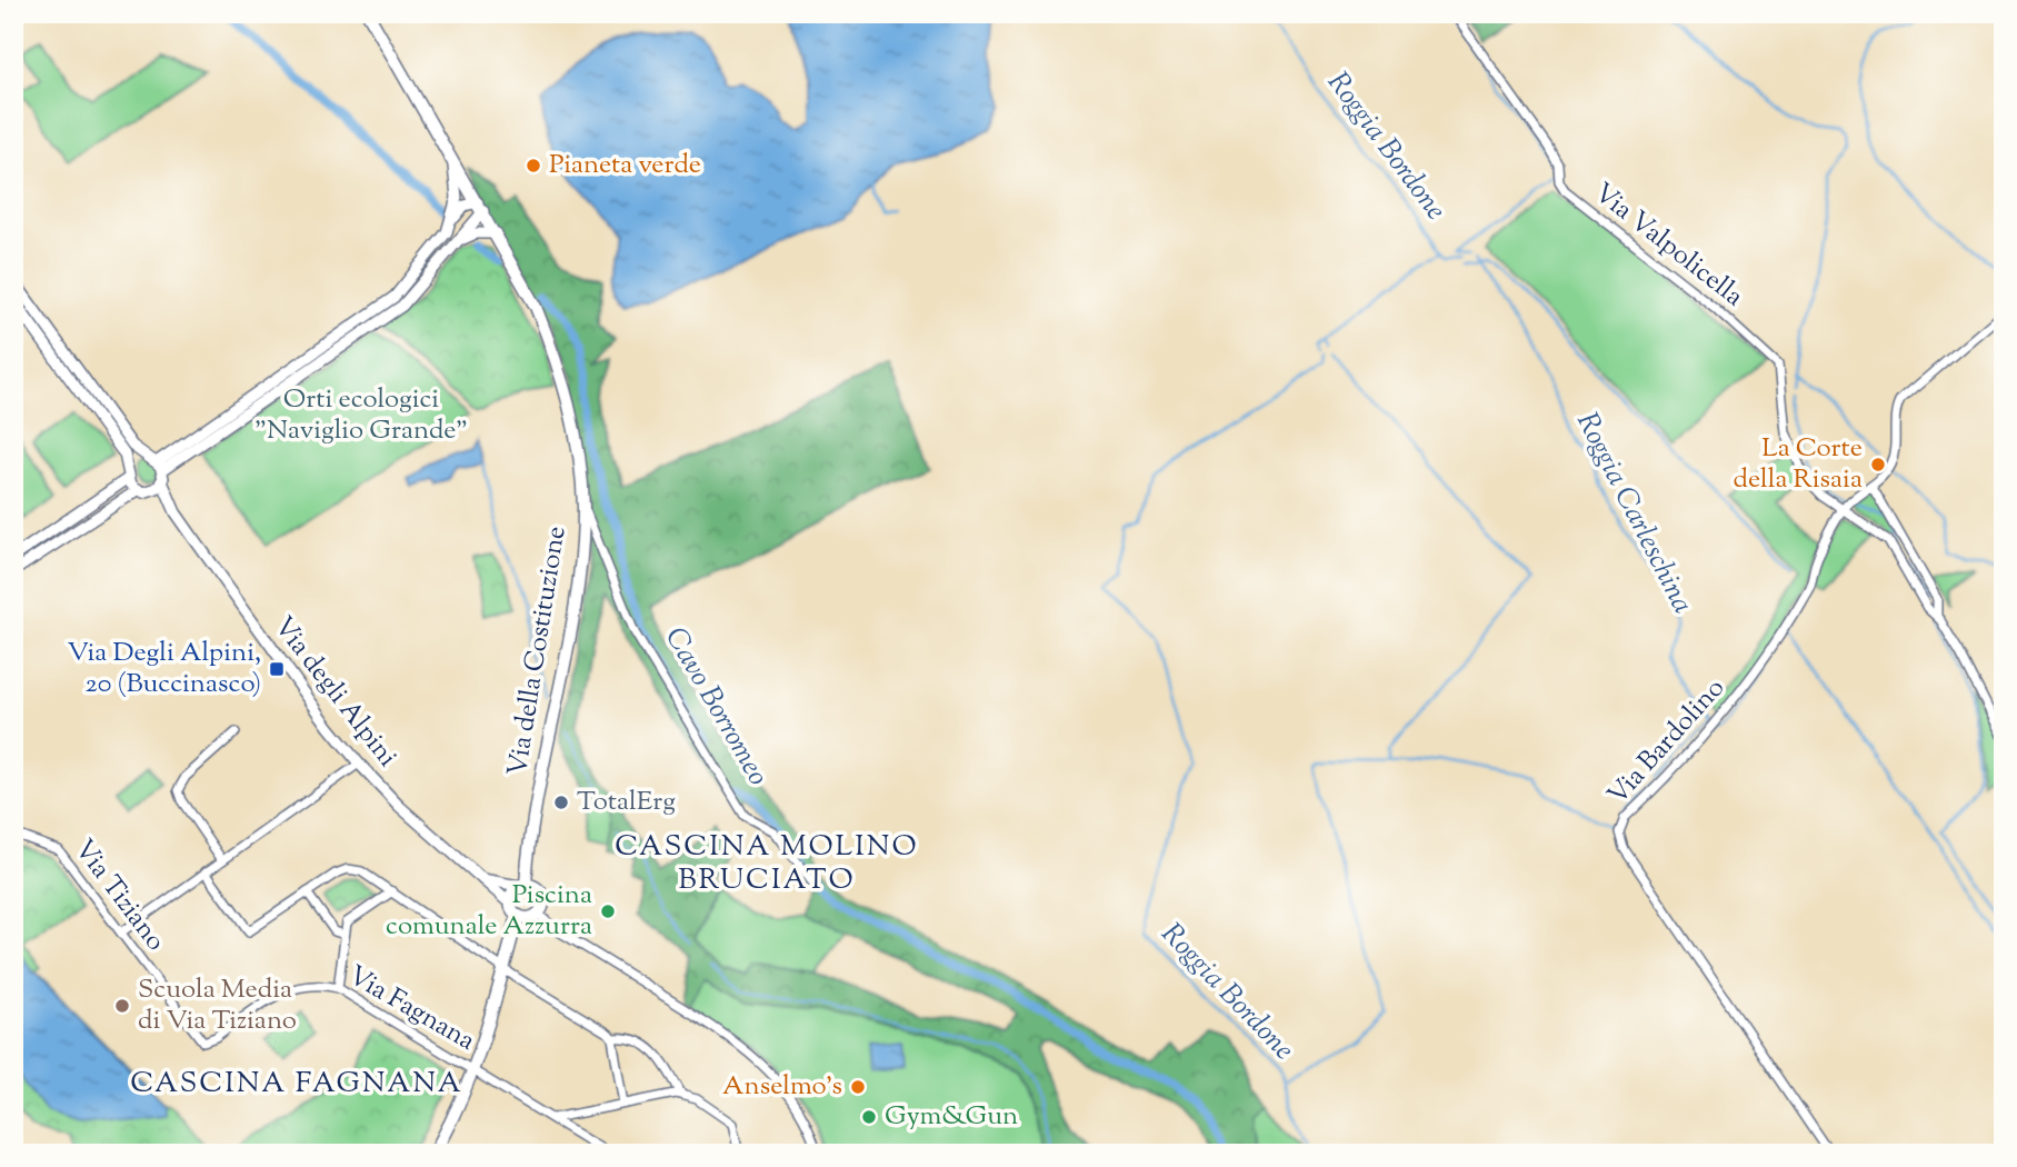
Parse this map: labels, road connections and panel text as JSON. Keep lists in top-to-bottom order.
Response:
{
  "streets": {
    "main road": ["Via della Costituzione"],
    "street": [
      "Via Valpolicella",
      "Via degli Alpini",
      "Via Bardolino",
      "Via Tiziano",
      "Via Fagnana"
    ]
  },
  "crossings": [
    ["Via Valpolicella", "Via Bardolino"],
    ["Via della Costituzione", "Via degli Alpini"],
    ["Via Tiziano", "Via Fagnana"]
  ],
  "districts": ["CASCINA MOLINO BRUCIATO", "CASCINA FAGNANA"],
  "water": ["Roggia Bordone", "Roggia Carleschina", "Cavo Borromeo"],
  "parks": ["Orti ecologici \"Naviglio Grande\""],
  "places": {
    "other": [
      "Pianeta verde",
      "La Corte della Risaia",
      "TotalErg",
      "Piscina comunale Azzurra",
      "Scuola Media di Via Tiziano",
      "Anselmo's",
      "Gym&Gun"
    ],
    "transit": ["Via Degli Alpini, 20 (Buccinasco)"]
  }
}
